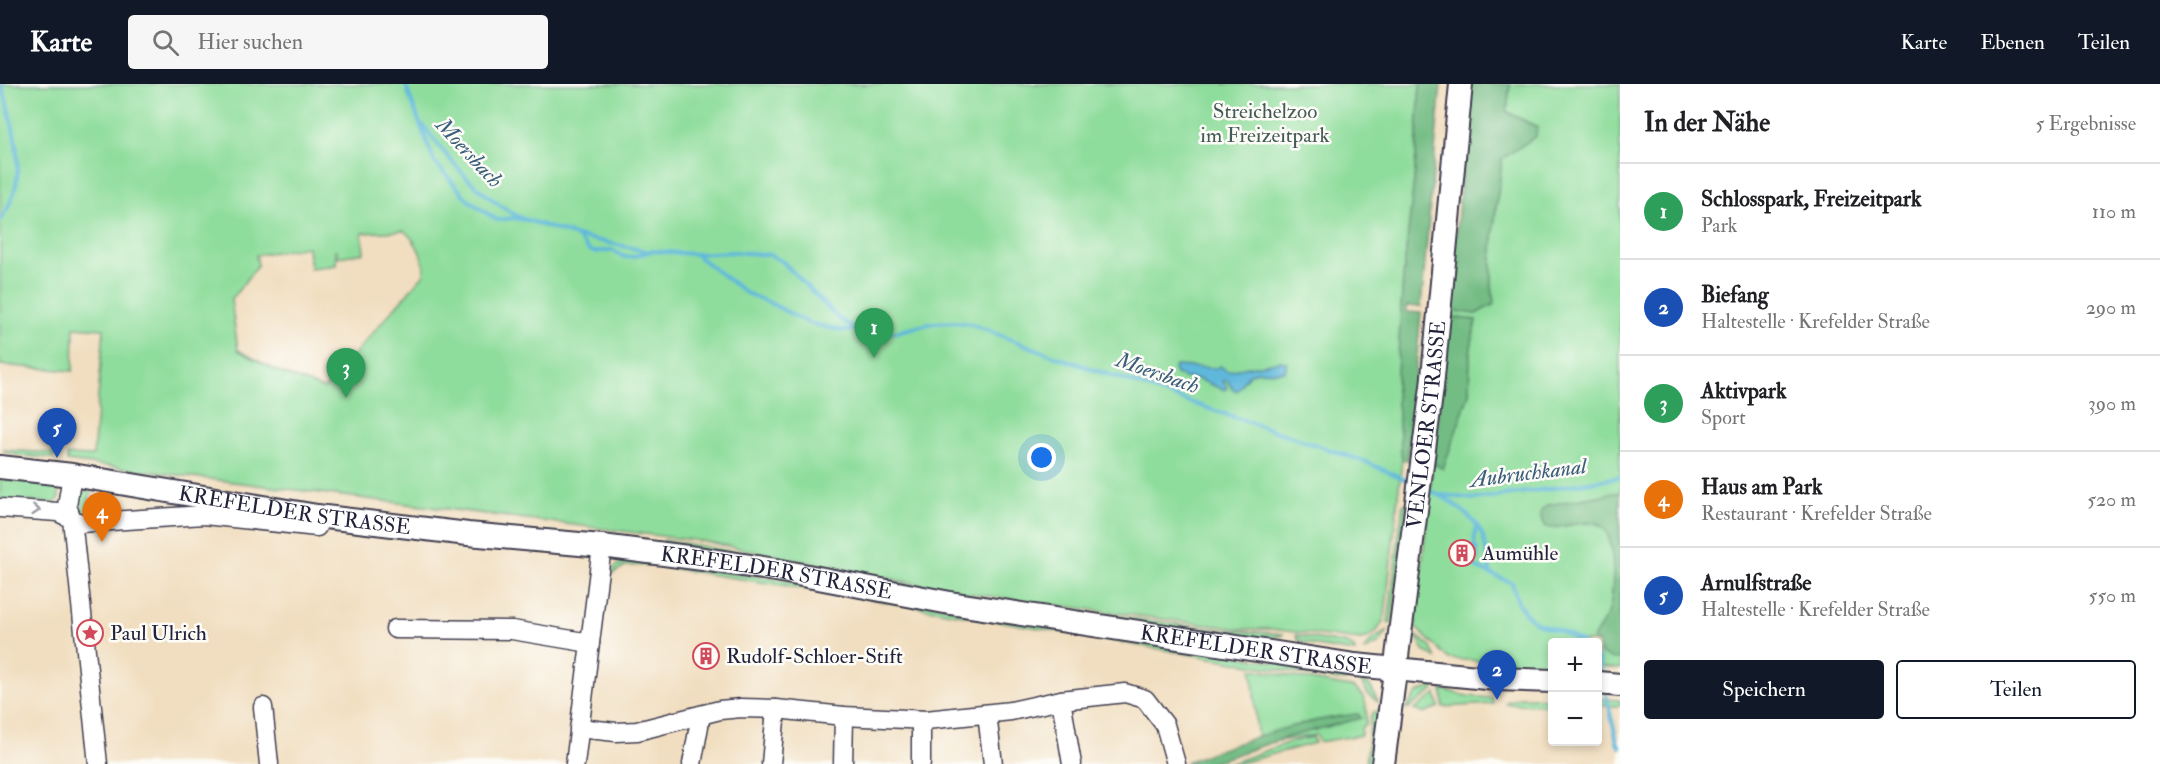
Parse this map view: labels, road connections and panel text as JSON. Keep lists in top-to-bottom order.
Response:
{
  "streets": {
    "main road": ["VENLOER STRASSE", "KREFELDER STRASSE"]
  },
  "crossings": [
    ["VENLOER STRASSE", "KREFELDER STRASSE"]
  ],
  "water": ["Moersbach", "Aubruchkanal"],
  "parks": ["Streichelzoo im Freizeitpark"],
  "places": {
    "building": ["Aumühle", "Rudolf-Schloer-Stift"],
    "place": ["Paul Ulrich"]
  },
  "page": {
    "header": "Karte",
    "search": "Hier suchen",
    "nav": ["Karte", "Ebenen", "Teilen"],
    "heading": ["In der Nähe", "5 Ergebnisse"],
    "list": [
      {
        "mark": "1",
        "name": "Schlosspark, Freizeitpark",
        "note": "Park",
        "value": "110 m"
      },
      {
        "mark": "2",
        "name": "Biefang",
        "note": "Haltestelle · Krefelder Straße",
        "value": "290 m"
      },
      {
        "mark": "3",
        "name": "Aktivpark",
        "note": "Sport",
        "value": "390 m"
      },
      {
        "mark": "4",
        "name": "Haus am Park",
        "note": "Restaurant · Krefelder Straße",
        "value": "520 m"
      },
      {
        "mark": "5",
        "name": "Arnulfstraße",
        "note": "Haltestelle · Krefelder Straße",
        "value": "550 m"
      }
    ],
    "pins": [
      "1",
      "3",
      "5",
      "4",
      "2"
    ],
    "map_buttons": ["+", "−"],
    "buttons": ["Speichern", "Teilen"]
  }
}
